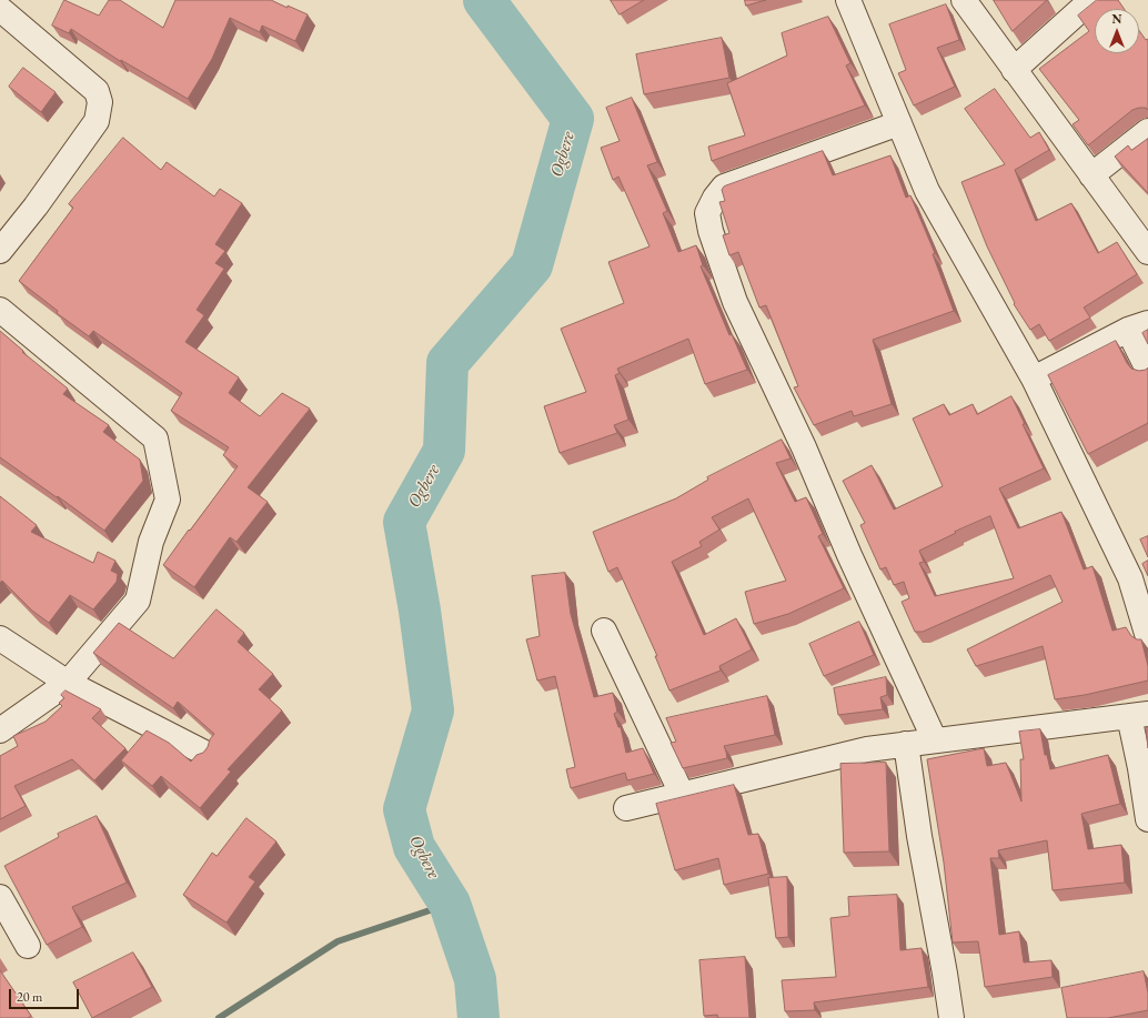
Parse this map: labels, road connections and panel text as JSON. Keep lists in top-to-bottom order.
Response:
{
  "water": ["Ogbere"],
  "scale_bar": "20 m",
  "north": "top"
}
